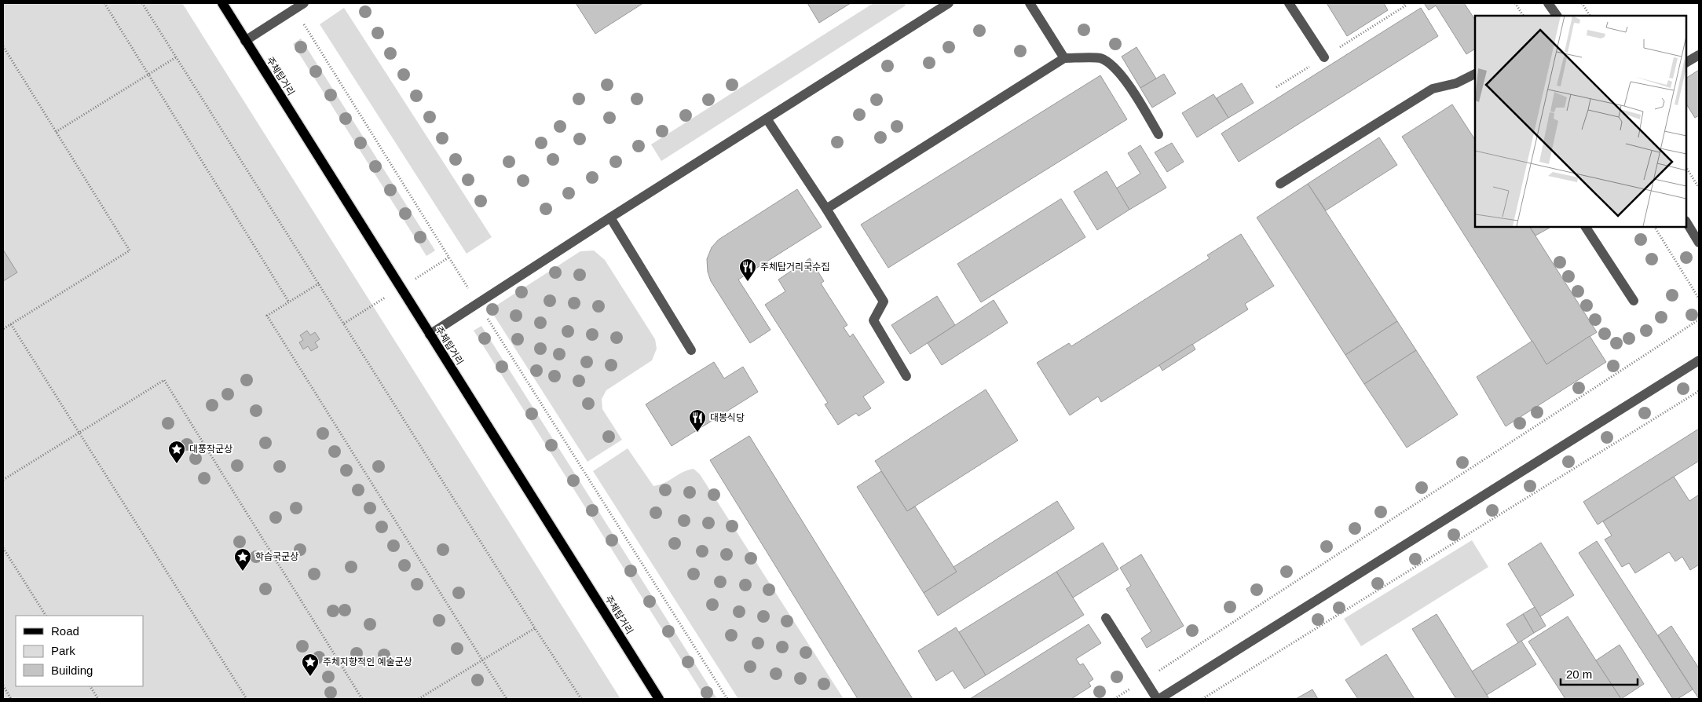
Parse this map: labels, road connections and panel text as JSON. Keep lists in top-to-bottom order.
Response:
{
  "streets": {
    "main road": ["주체탑거리"]
  },
  "places": {
    "restaurant": ["주체탑거리국수집", "대봉식당"],
    "place": ["대풍작군상", "학습국군상", "주체지향적인 예술군상"]
  },
  "legend": ["Road", "Park", "Building"],
  "scale_bar": "20 m"
}
